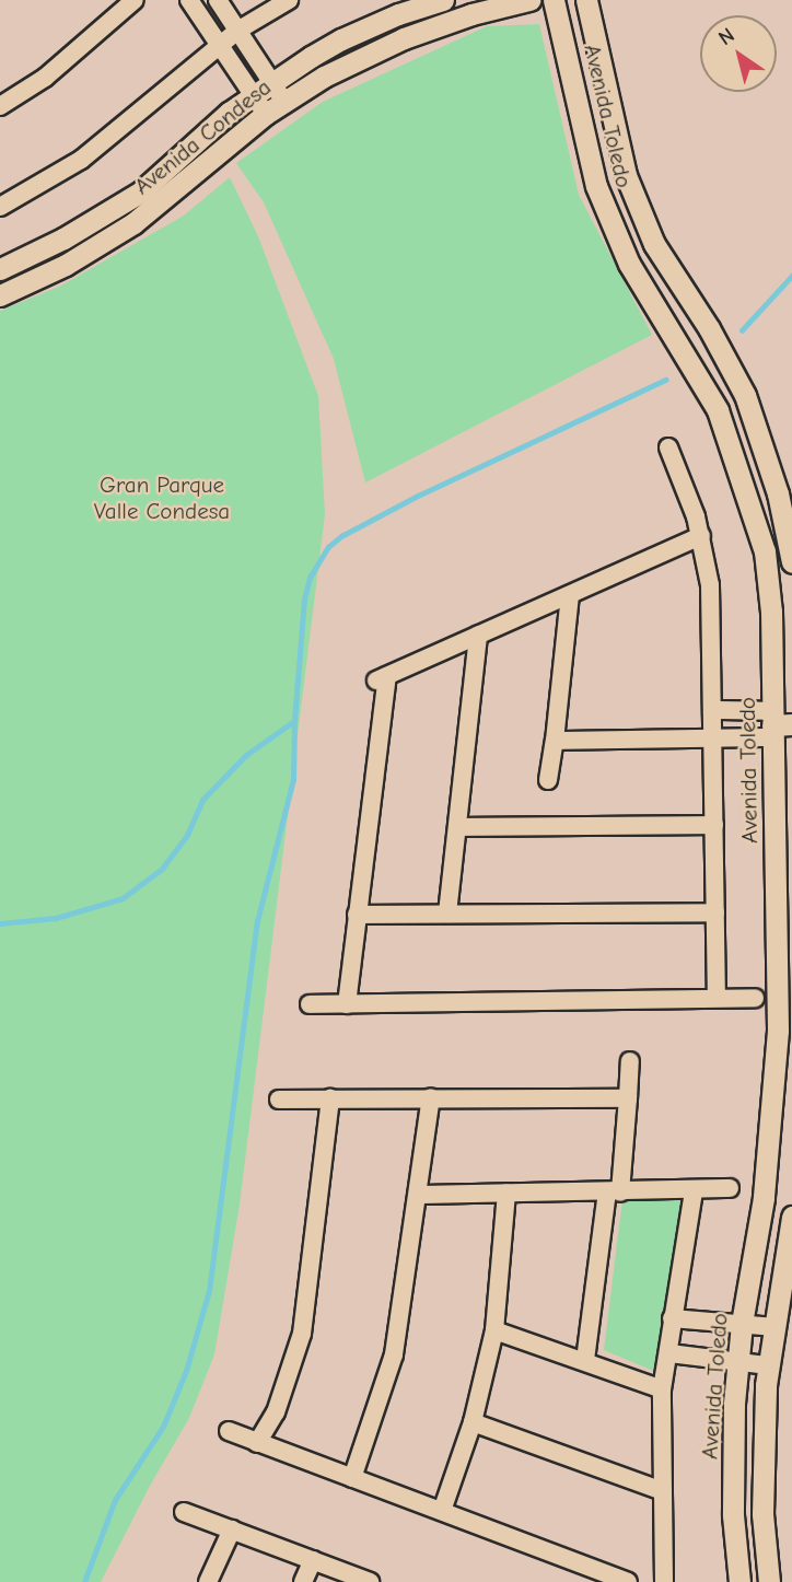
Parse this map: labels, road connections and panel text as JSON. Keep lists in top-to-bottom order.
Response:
{
  "streets": {
    "street": ["Avenida Toledo", "Avenida Condesa"]
  },
  "parks": ["Gran Parque Valle Condesa"],
  "north": "top left"
}
